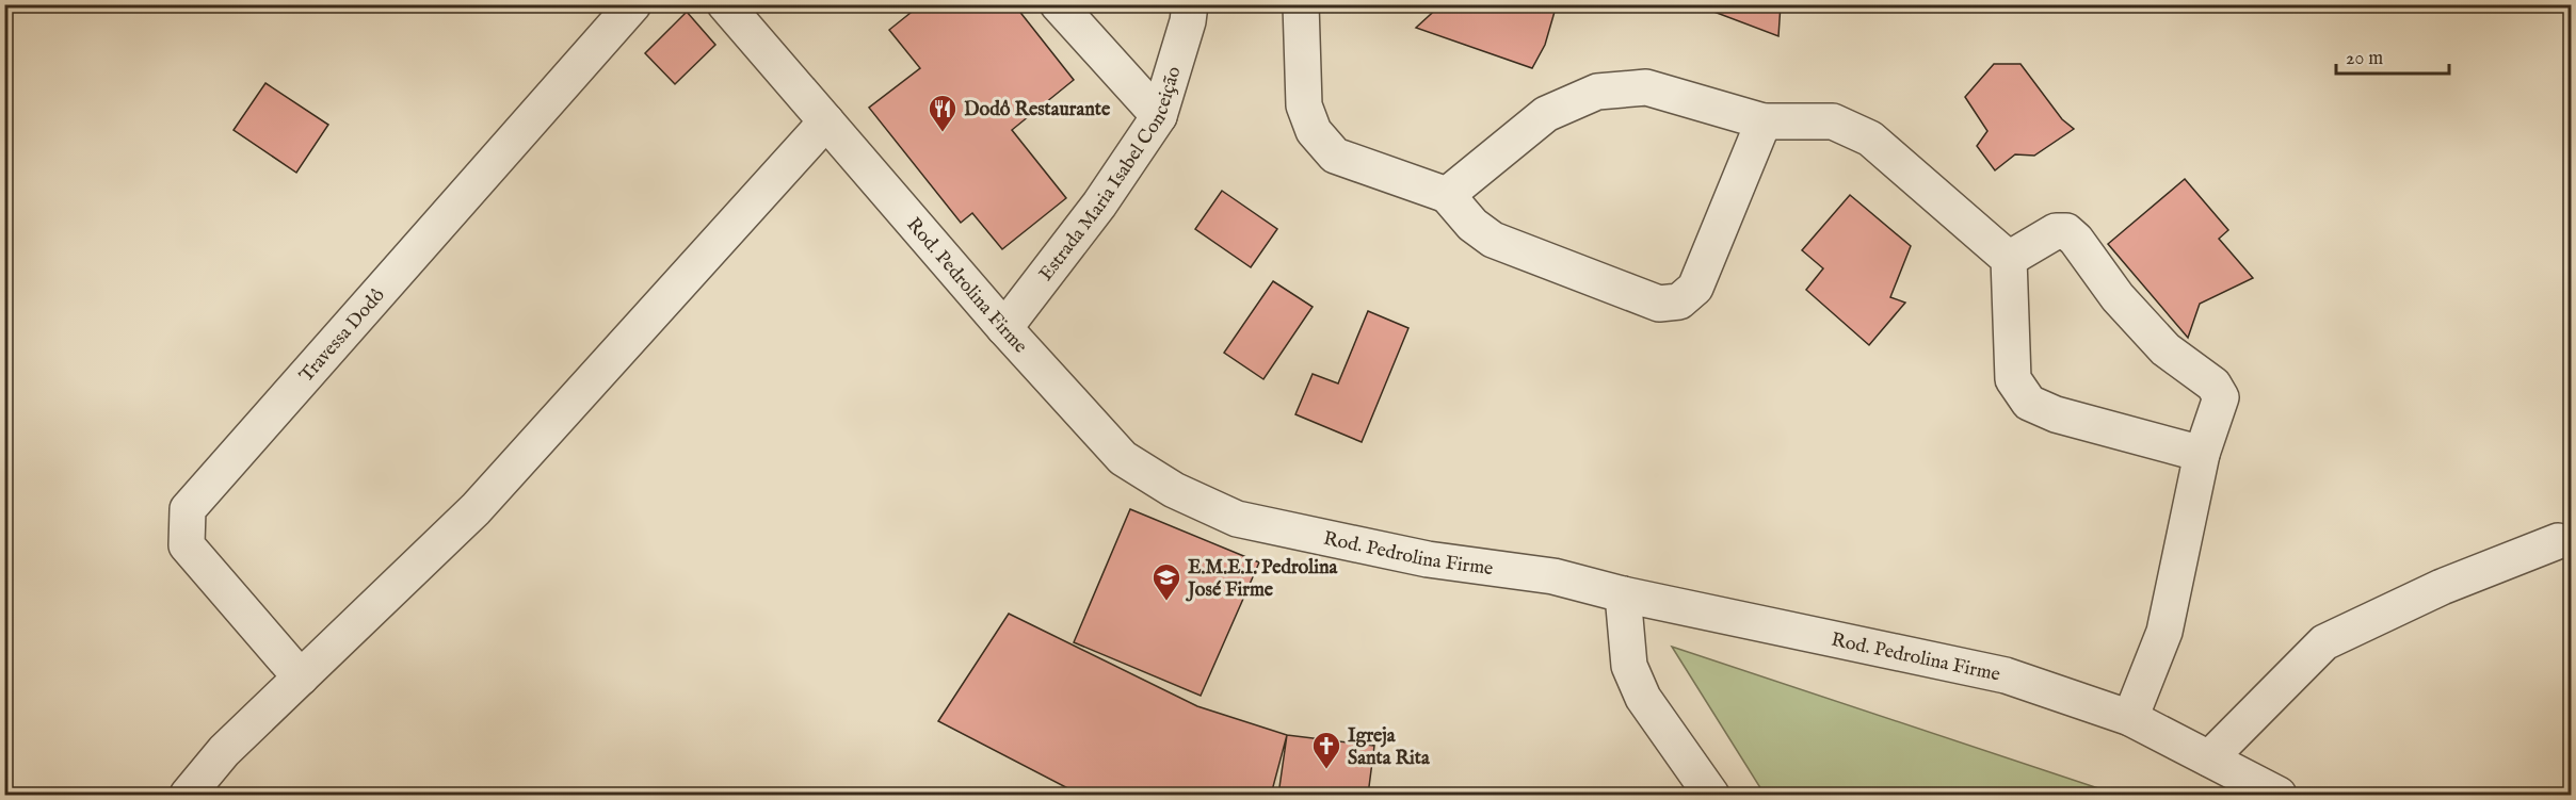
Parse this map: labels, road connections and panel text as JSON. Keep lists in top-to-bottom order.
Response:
{
  "streets": {
    "street": ["Estrada Maria Isabel Conceição", "Rod. Pedrolina Firme", "Travessa Dodô"]
  },
  "crossings": [
    ["Estrada Maria Isabel Conceição", "Rod. Pedrolina Firme"]
  ],
  "places": {
    "restaurant": ["Dodô Restaurante"],
    "school or university": ["E.M.E.I. Pedrolina José Firme"],
    "church": ["Igreja Santa Rita"]
  },
  "scale_bar": "20 m"
}
